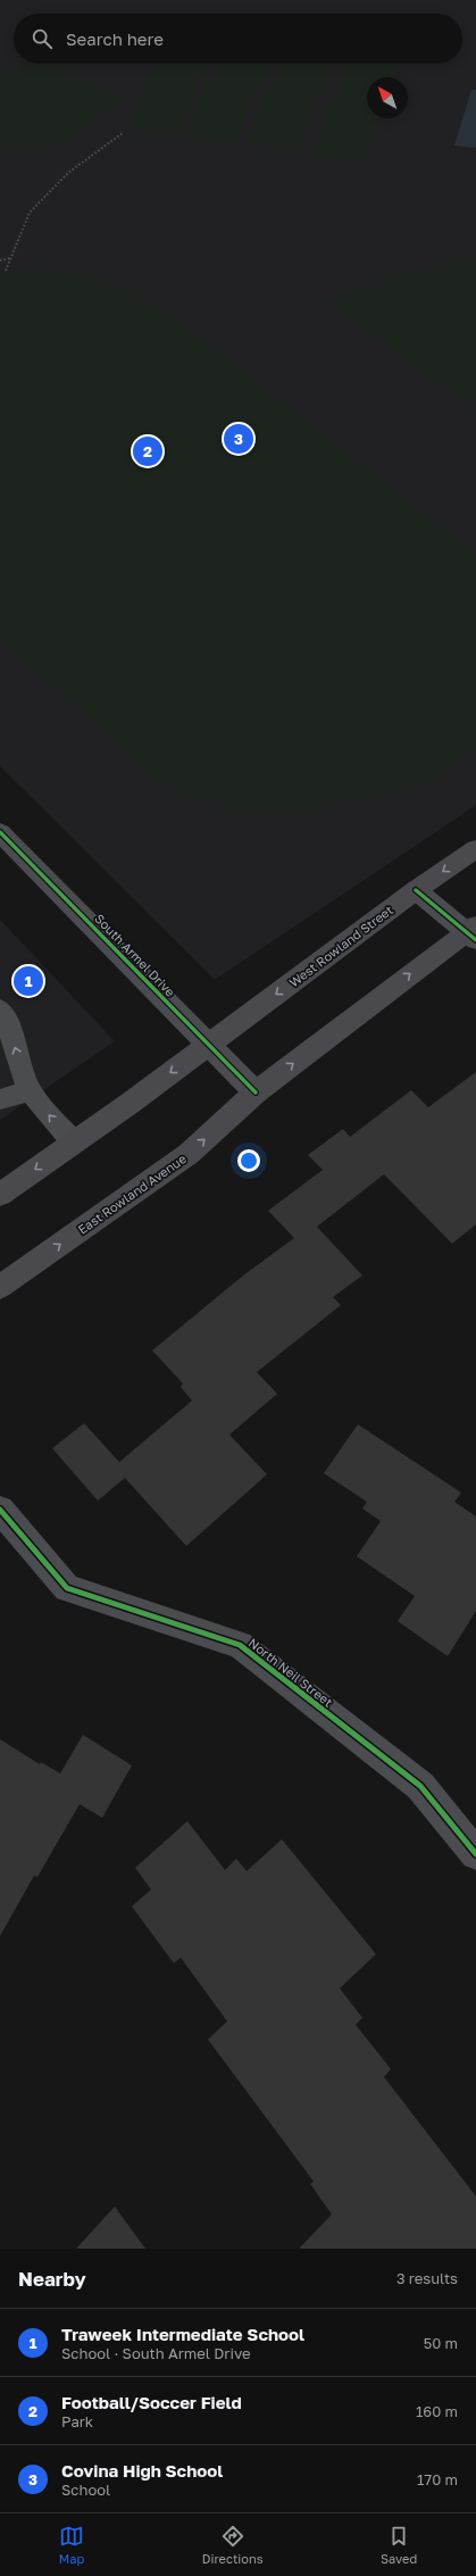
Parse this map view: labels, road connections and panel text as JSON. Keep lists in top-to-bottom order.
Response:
{
  "streets": {
    "main road": ["West Rowland Street", "East Rowland Avenue"],
    "street": ["South Armel Drive", "North Neil Street"]
  },
  "crossings": [
    ["West Rowland Street", "South Armel Drive"],
    ["South Armel Drive", "East Rowland Avenue"]
  ],
  "north": "top left",
  "page": {
    "search": "Search here",
    "pins": ["3", "2", "1"],
    "heading": ["Nearby", "3 results"],
    "list": [
      {
        "mark": "1",
        "name": "Traweek Intermediate School",
        "note": "School · South Armel Drive",
        "value": "50 m"
      },
      {
        "mark": "2",
        "name": "Football/Soccer Field",
        "note": "Park",
        "value": "160 m"
      },
      {
        "mark": "3",
        "name": "Covina High School",
        "note": "School",
        "value": "170 m"
      }
    ],
    "nav": ["Map", "Directions", "Saved"]
  }
}
